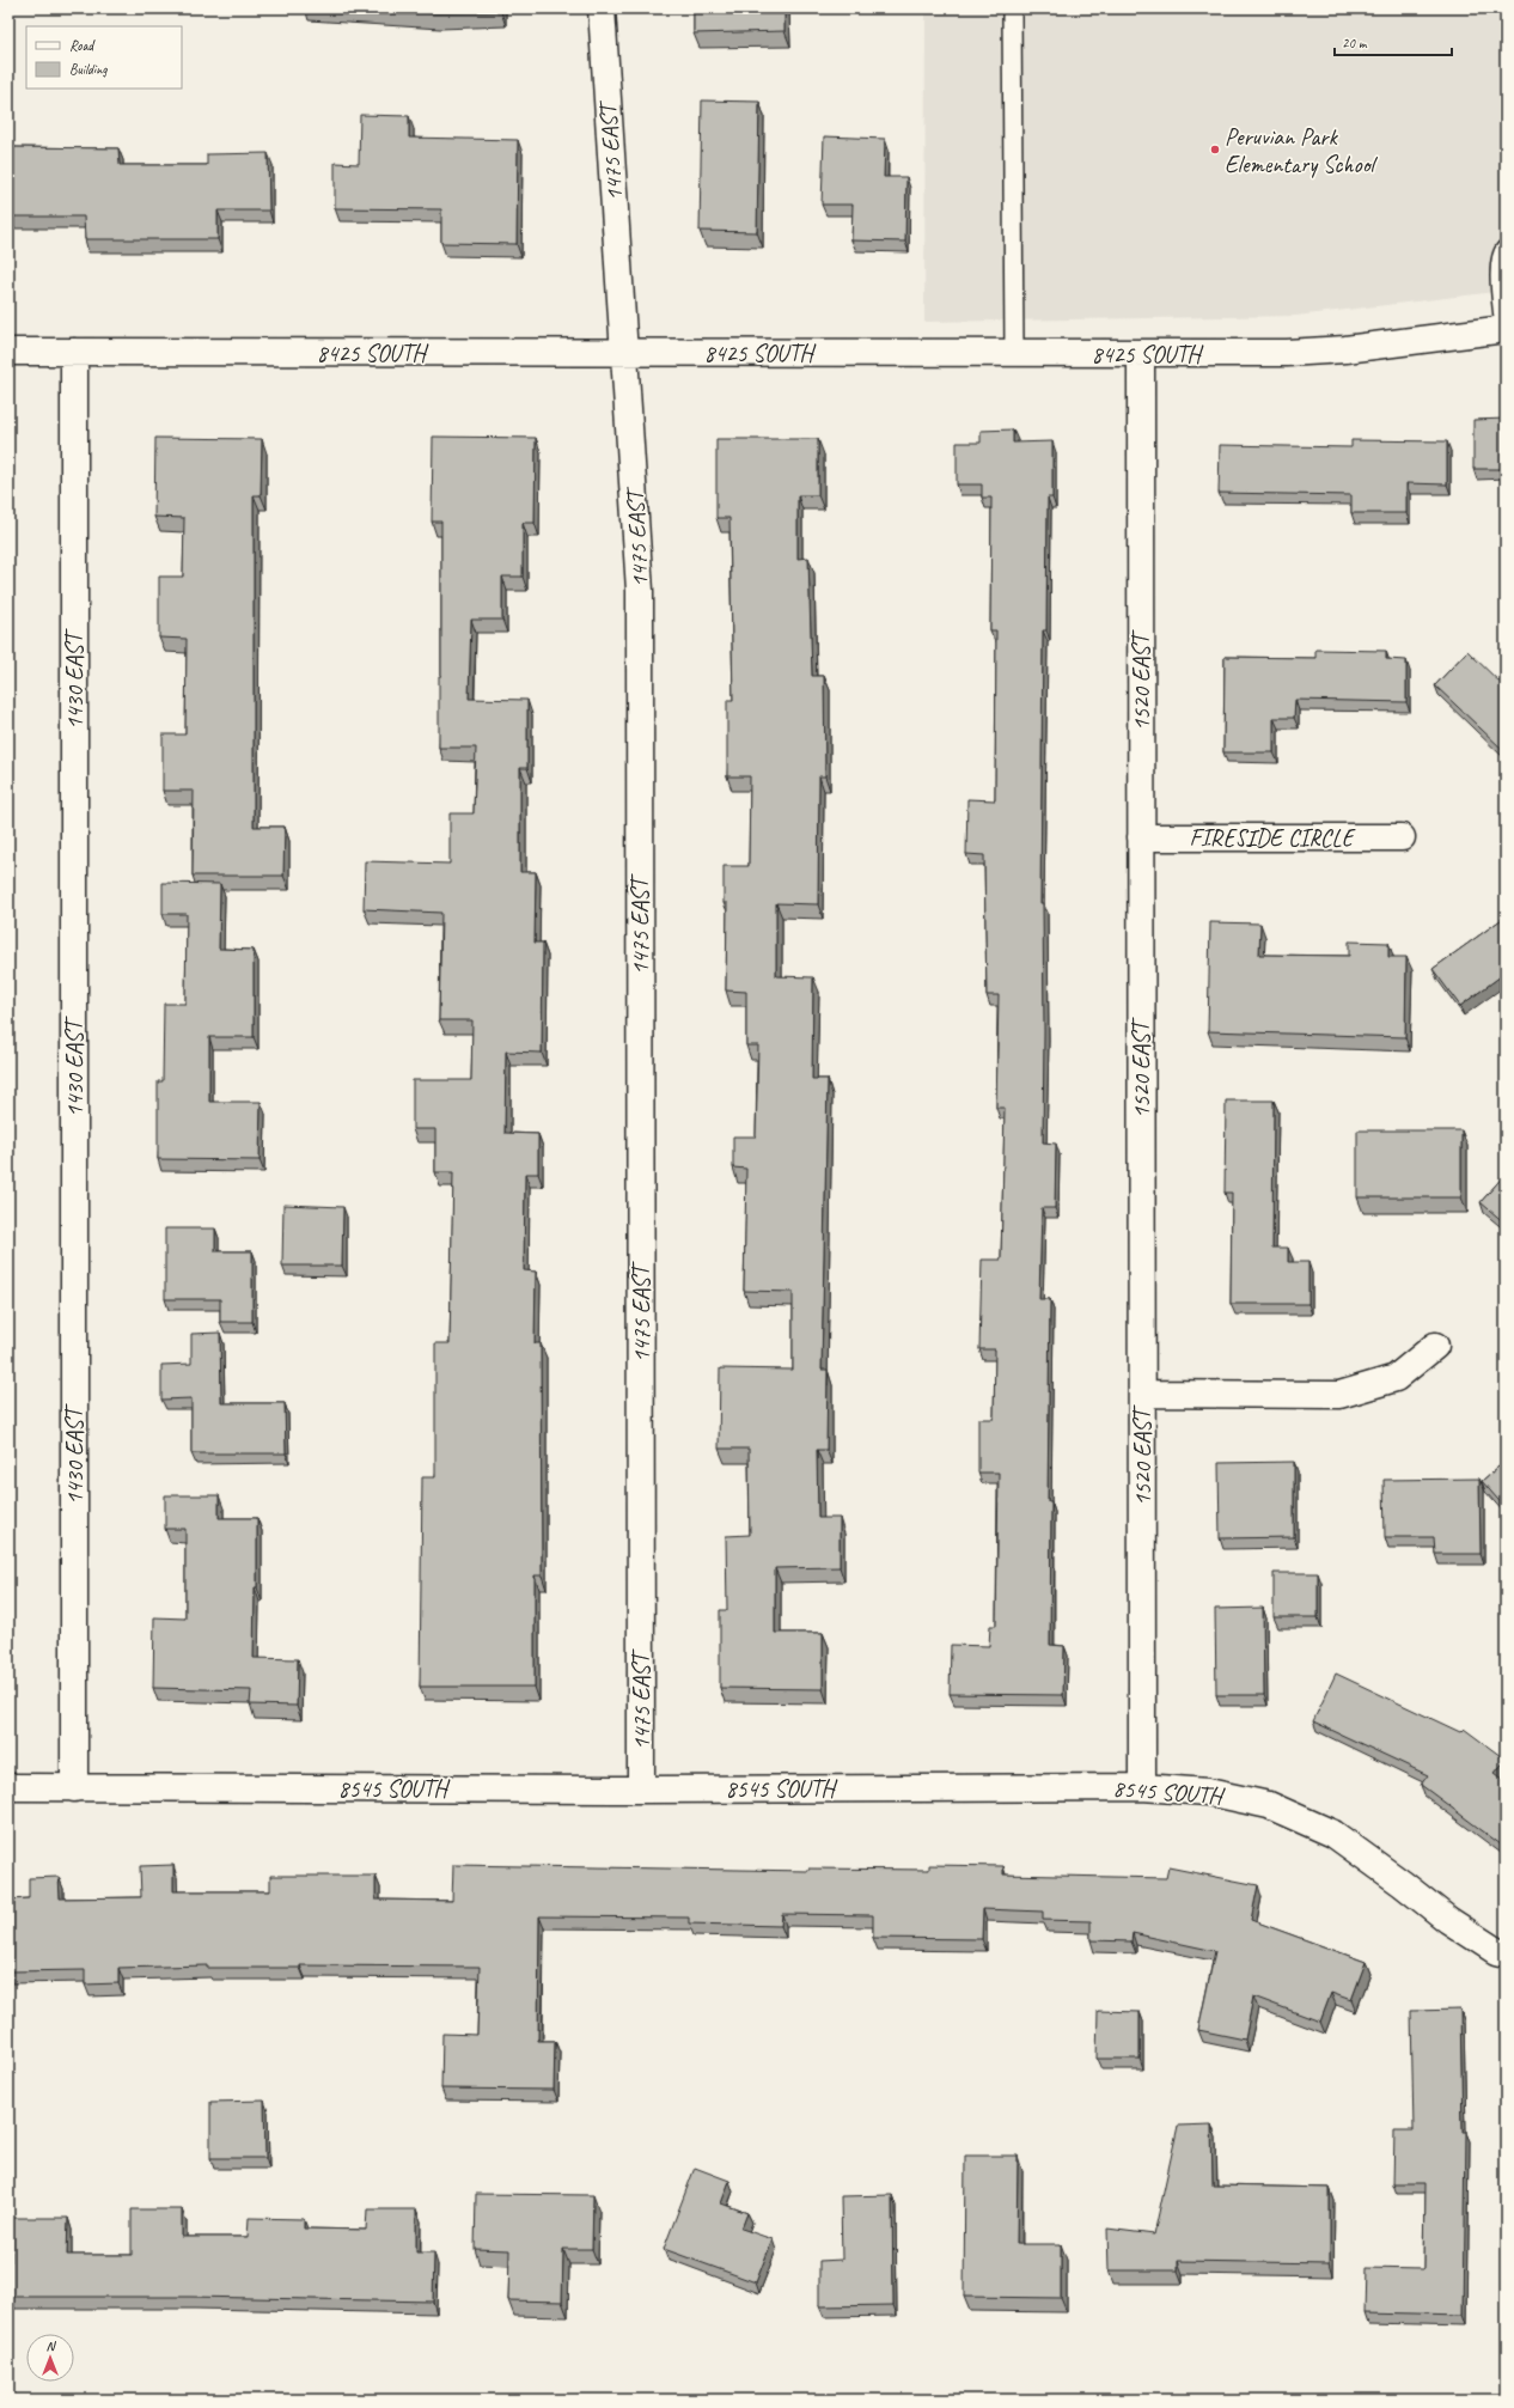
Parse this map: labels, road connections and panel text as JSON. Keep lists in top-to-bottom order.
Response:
{
  "streets": {
    "street": [
      "1475 EAST",
      "8425 SOUTH",
      "1430 EAST",
      "1520 EAST",
      "FIRESIDE CIRCLE",
      "8545 SOUTH"
    ]
  },
  "crossings": [
    ["1475 EAST", "8425 SOUTH"],
    ["1475 EAST", "8545 SOUTH"],
    ["8425 SOUTH", "1430 EAST"],
    ["8425 SOUTH", "1520 EAST"],
    ["1430 EAST", "8545 SOUTH"],
    ["1520 EAST", "FIRESIDE CIRCLE"],
    ["1520 EAST", "8545 SOUTH"]
  ],
  "places": ["Peruvian Park Elementary School"],
  "legend": ["Road", "Building"],
  "scale_bar": "20 m",
  "north": "top"
}
